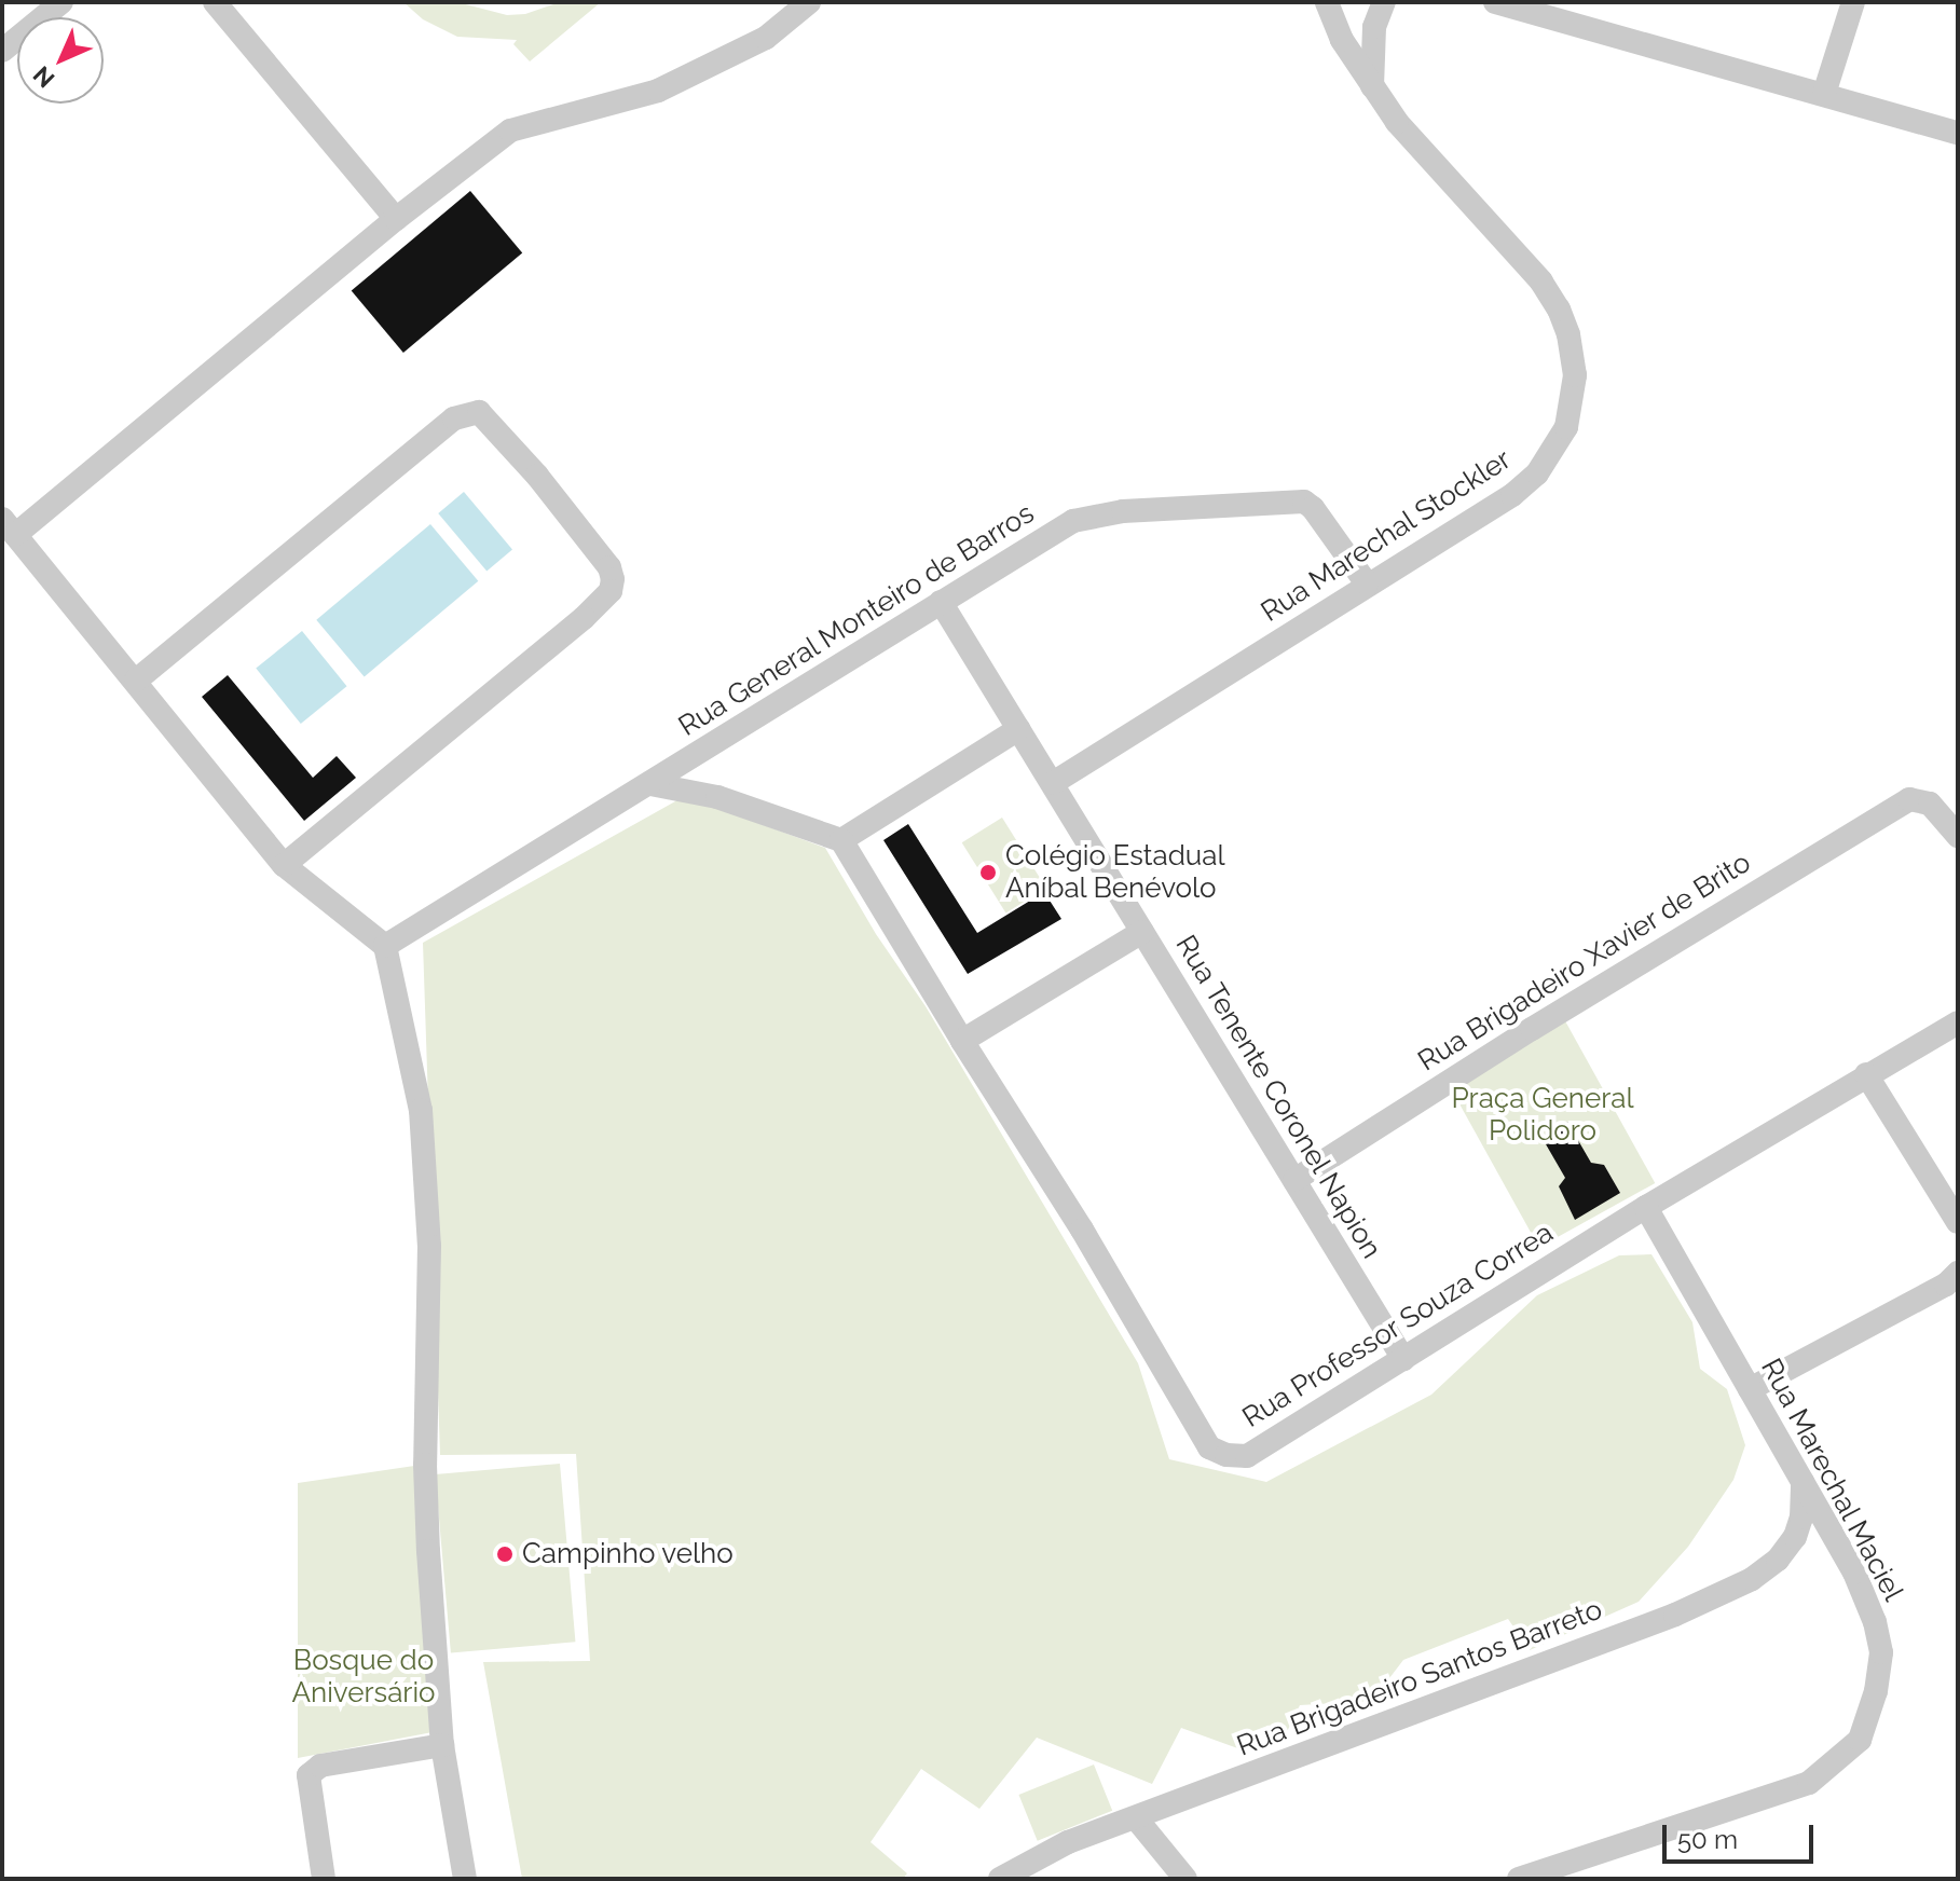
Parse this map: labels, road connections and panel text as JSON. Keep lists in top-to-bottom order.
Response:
{
  "streets": {
    "street": [
      "Rua Marechal Stockler",
      "Rua General Monteiro de Barros",
      "Rua Brigadeiro Xavier de Brito",
      "Rua Tenente Coronel Napion",
      "Rua Professor Souza Correa",
      "Rua Marechal Maciel",
      "Rua Brigadeiro Santos Barreto"
    ]
  },
  "crossings": [
    ["Rua Marechal Stockler", "Rua General Monteiro de Barros"],
    ["Rua Marechal Stockler", "Rua Tenente Coronel Napion"],
    ["Rua General Monteiro de Barros", "Rua Tenente Coronel Napion"],
    ["Rua Brigadeiro Xavier de Brito", "Rua Tenente Coronel Napion"],
    ["Rua Tenente Coronel Napion", "Rua Professor Souza Correa"],
    ["Rua Professor Souza Correa", "Rua Marechal Maciel"],
    ["Rua Marechal Maciel", "Rua Brigadeiro Santos Barreto"]
  ],
  "parks": ["Praça General Polidoro", "Bosque do Aniversário"],
  "places": ["Colégio Estadual Aníbal Benévolo", "Campinho velho"],
  "scale_bar": "50 m",
  "north": "bottom left"
}
